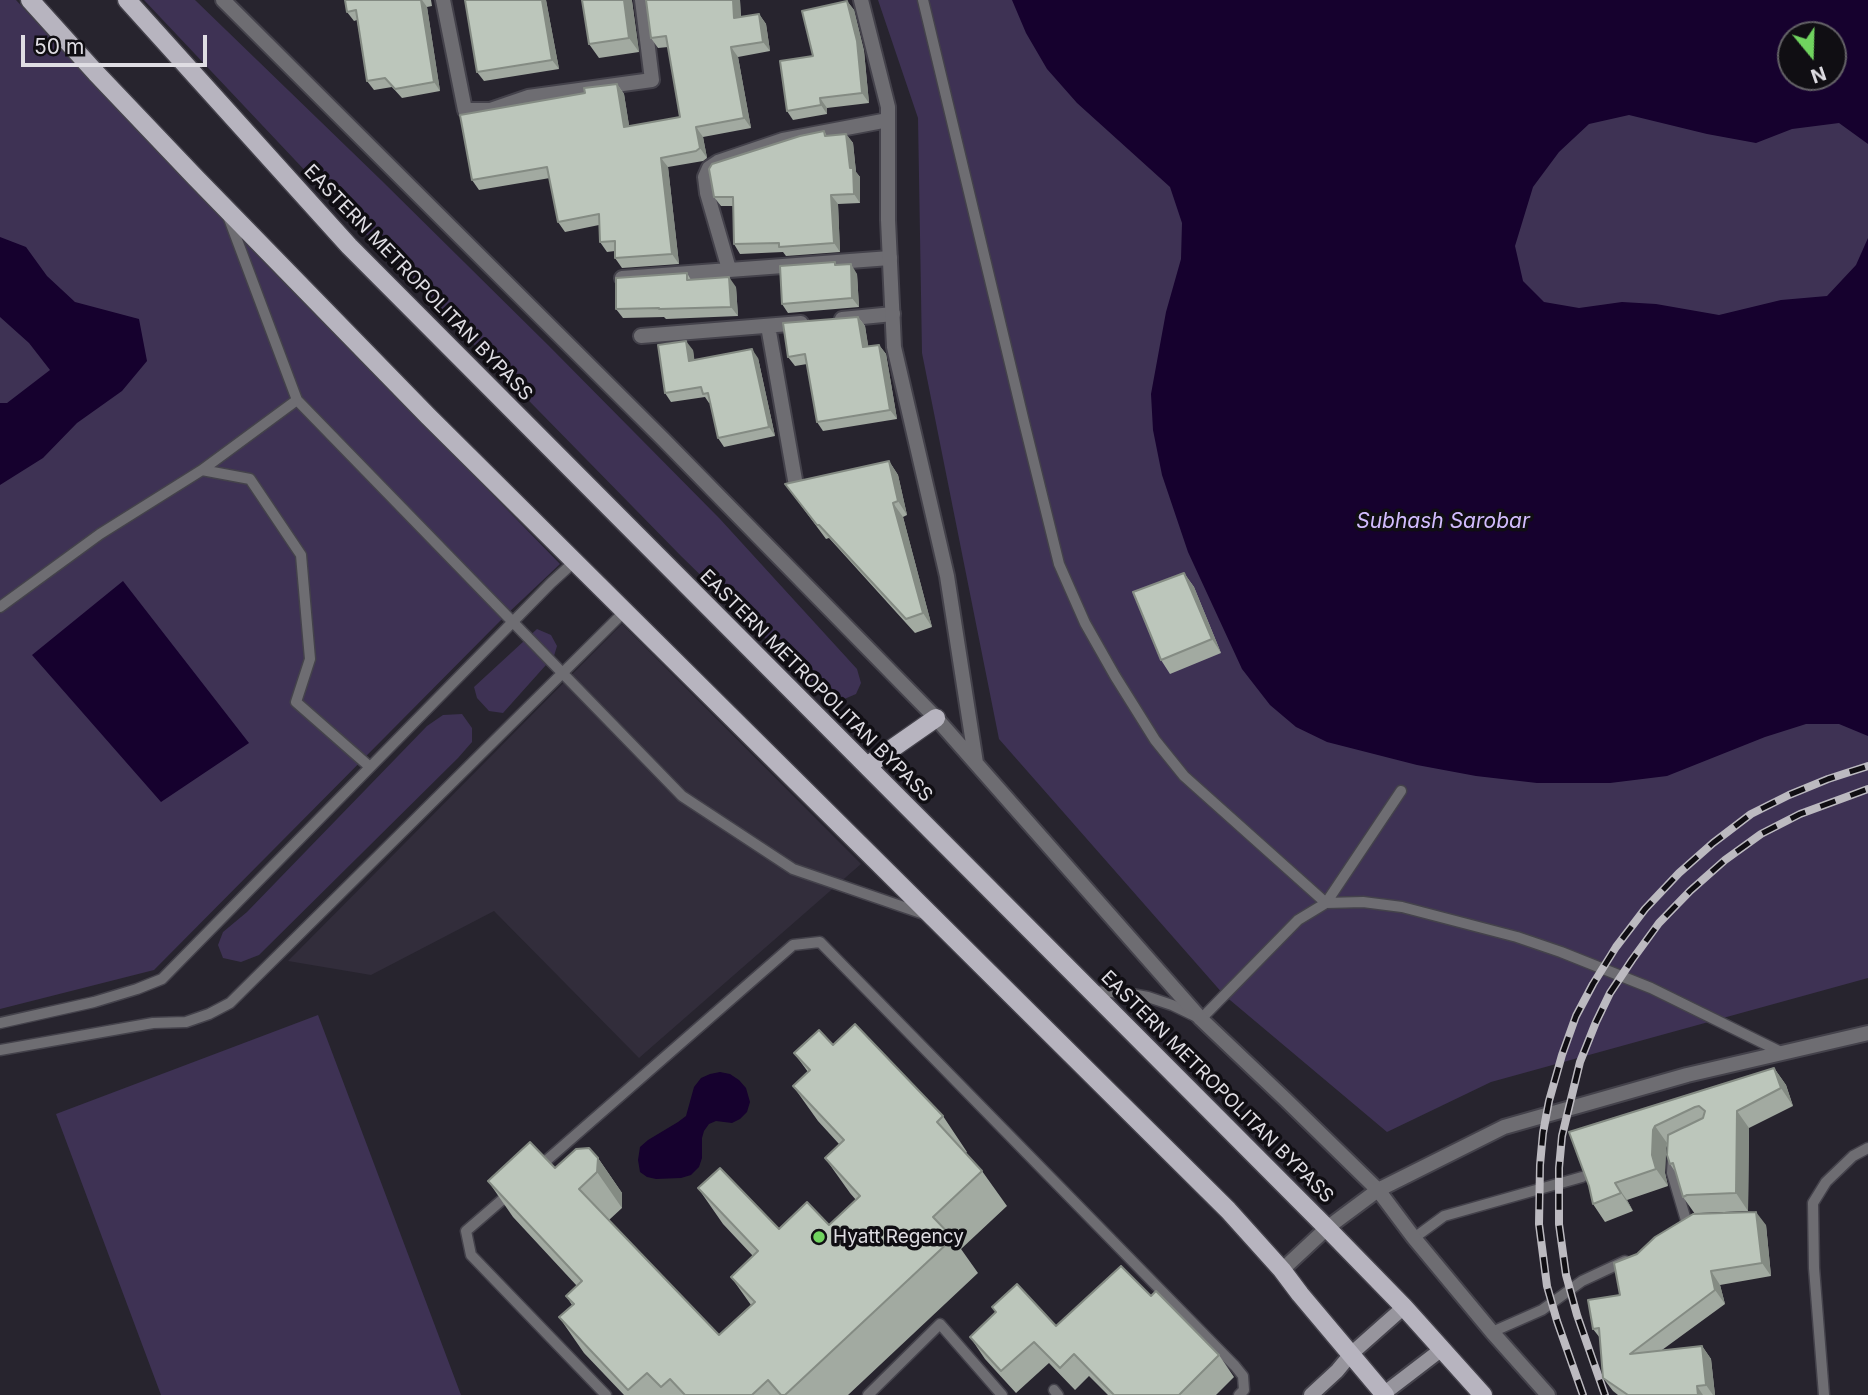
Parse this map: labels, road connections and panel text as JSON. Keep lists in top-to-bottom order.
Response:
{
  "streets": {
    "main road": ["EASTERN METROPOLITAN BYPASS"]
  },
  "water": ["Subhash Sarobar"],
  "places": ["Hyatt Regency"],
  "scale_bar": "50 m",
  "north": "bottom"
}
